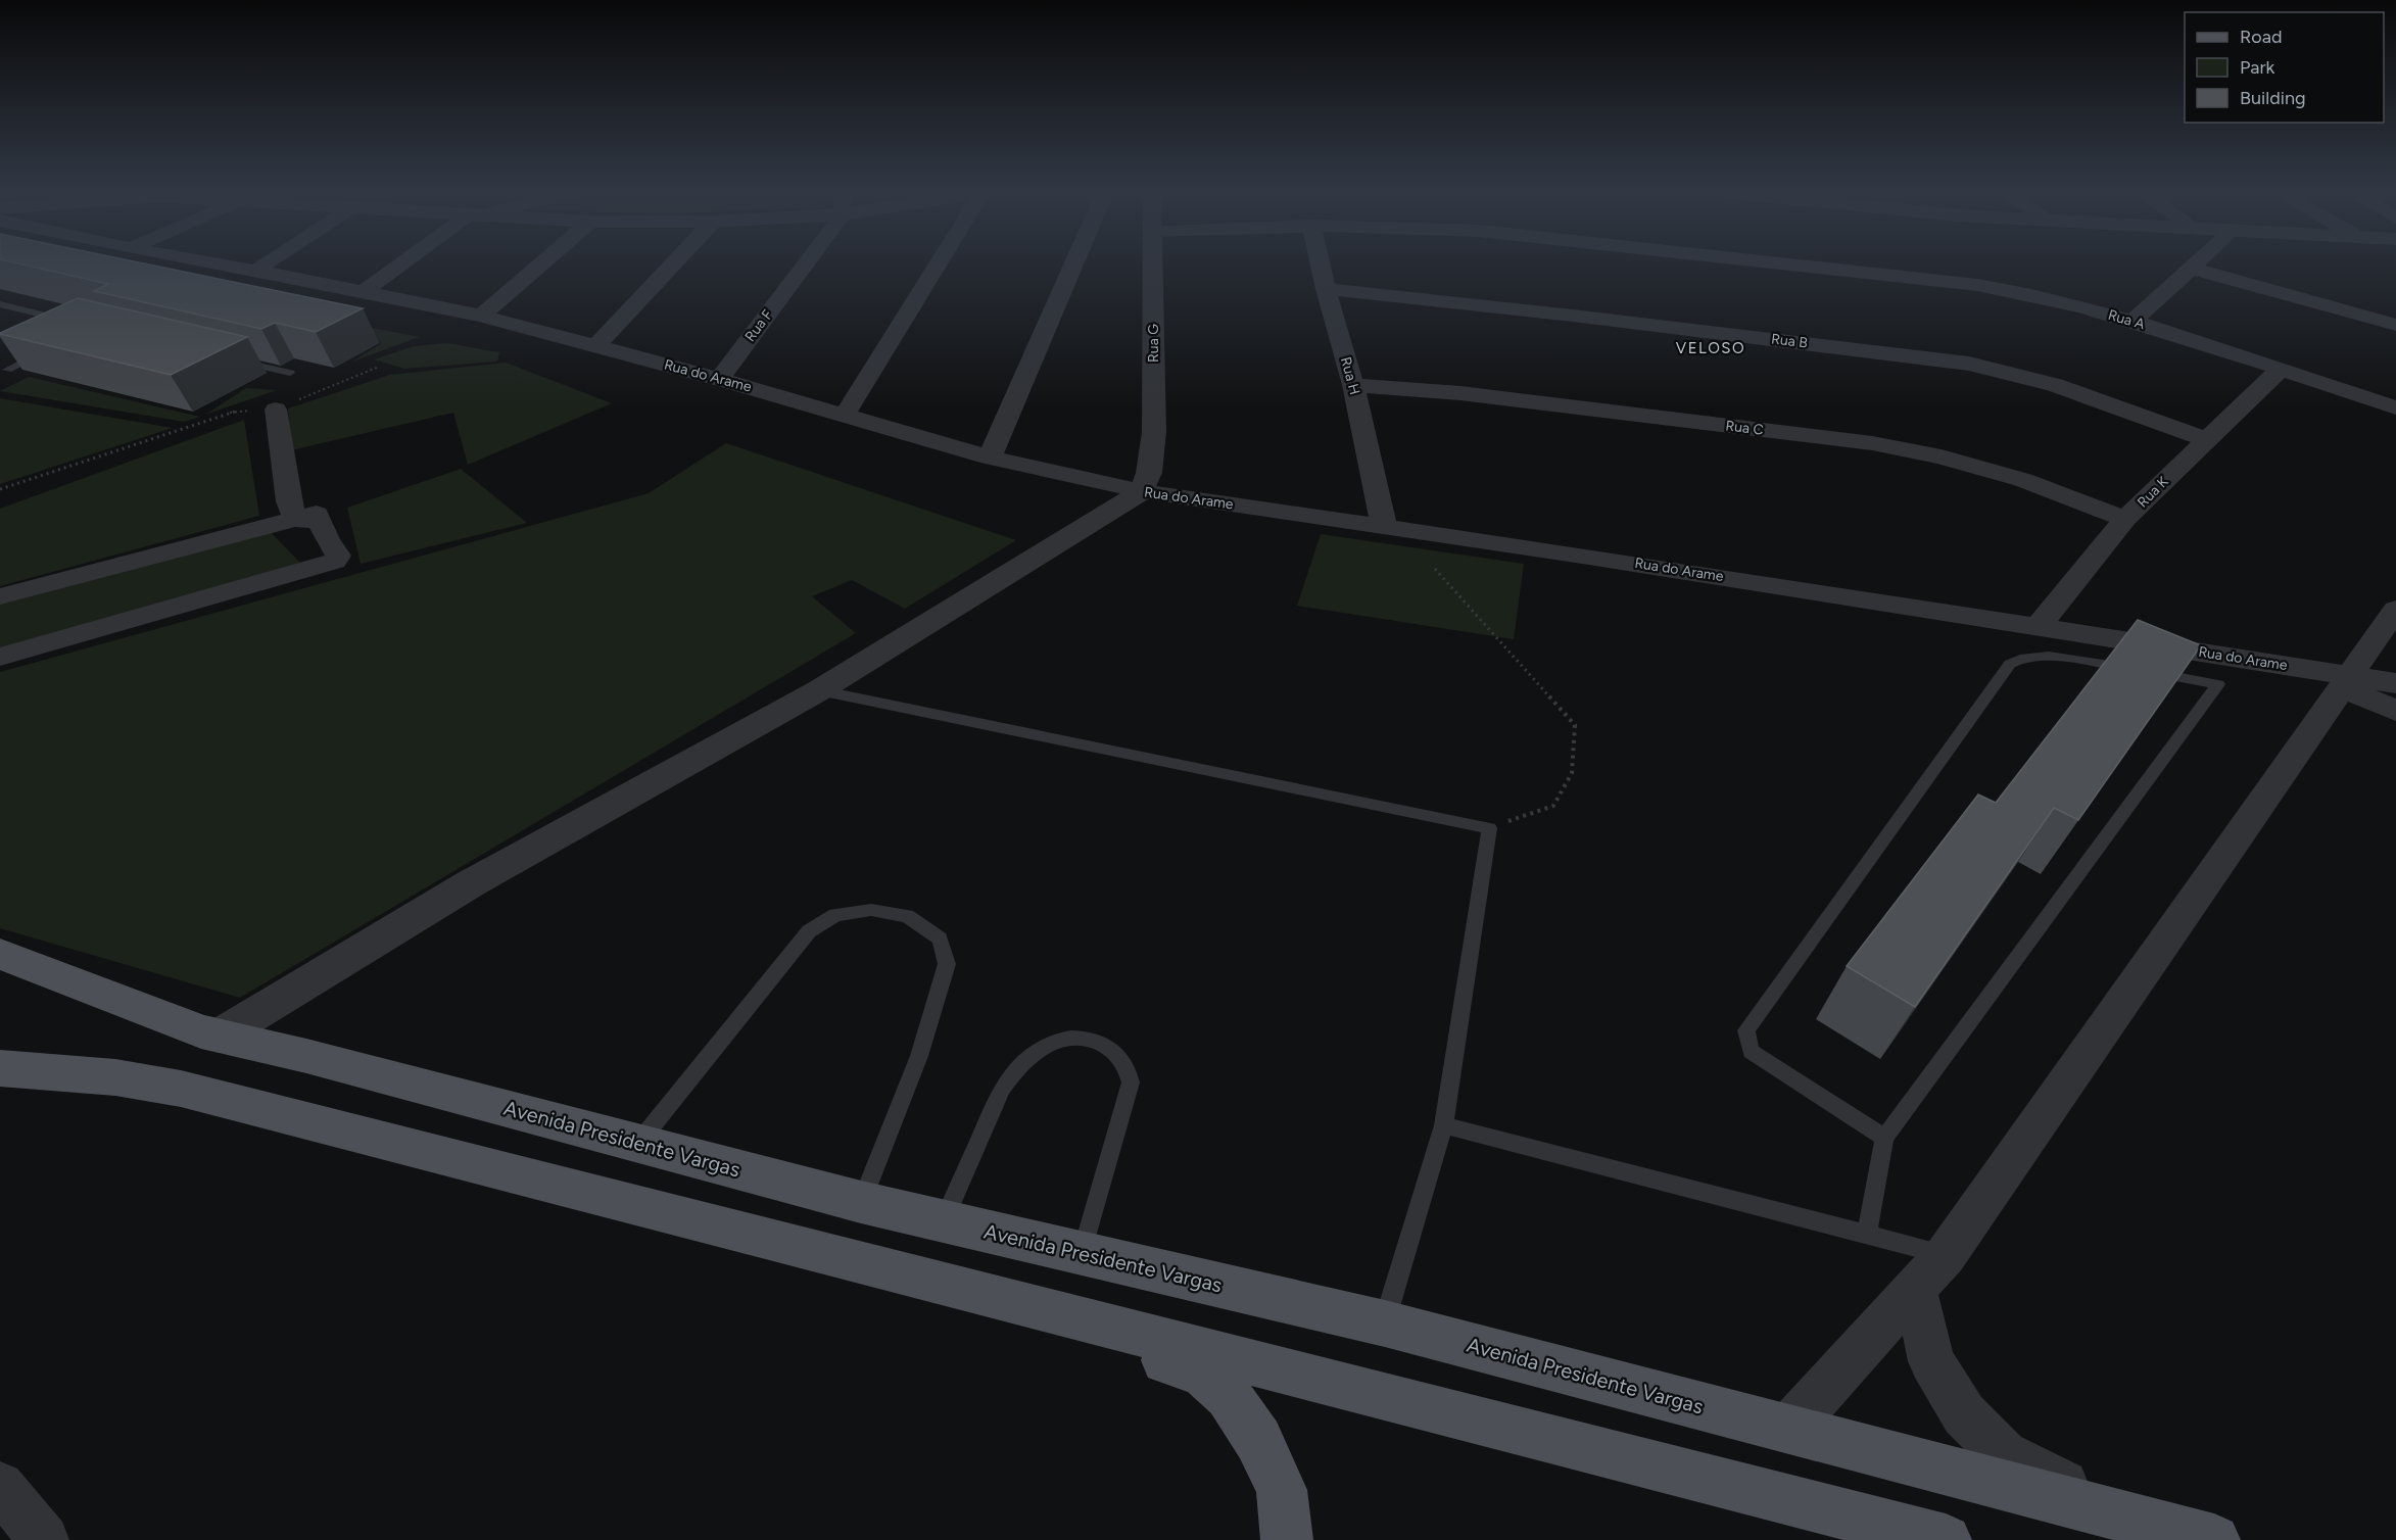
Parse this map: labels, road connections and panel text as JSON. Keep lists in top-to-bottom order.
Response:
{
  "streets": {
    "main road": ["Avenida Presidente Vargas"],
    "street": [
      "Rua A",
      "Rua F",
      "Rua B",
      "Rua G",
      "Rua do Arame",
      "Rua H",
      "Rua C",
      "Rua K"
    ]
  },
  "crossings": [
    ["Rua A", "Rua K"],
    ["Rua F", "Rua do Arame"],
    ["Rua B", "Rua H"],
    ["Rua B", "Rua K"],
    ["Rua G", "Rua do Arame"],
    ["Rua do Arame", "Rua H"],
    ["Rua do Arame", "Rua K"],
    ["Rua H", "Rua C"],
    ["Rua C", "Rua K"]
  ],
  "districts": ["VELOSO"],
  "legend": ["Road", "Park", "Building"]
}
